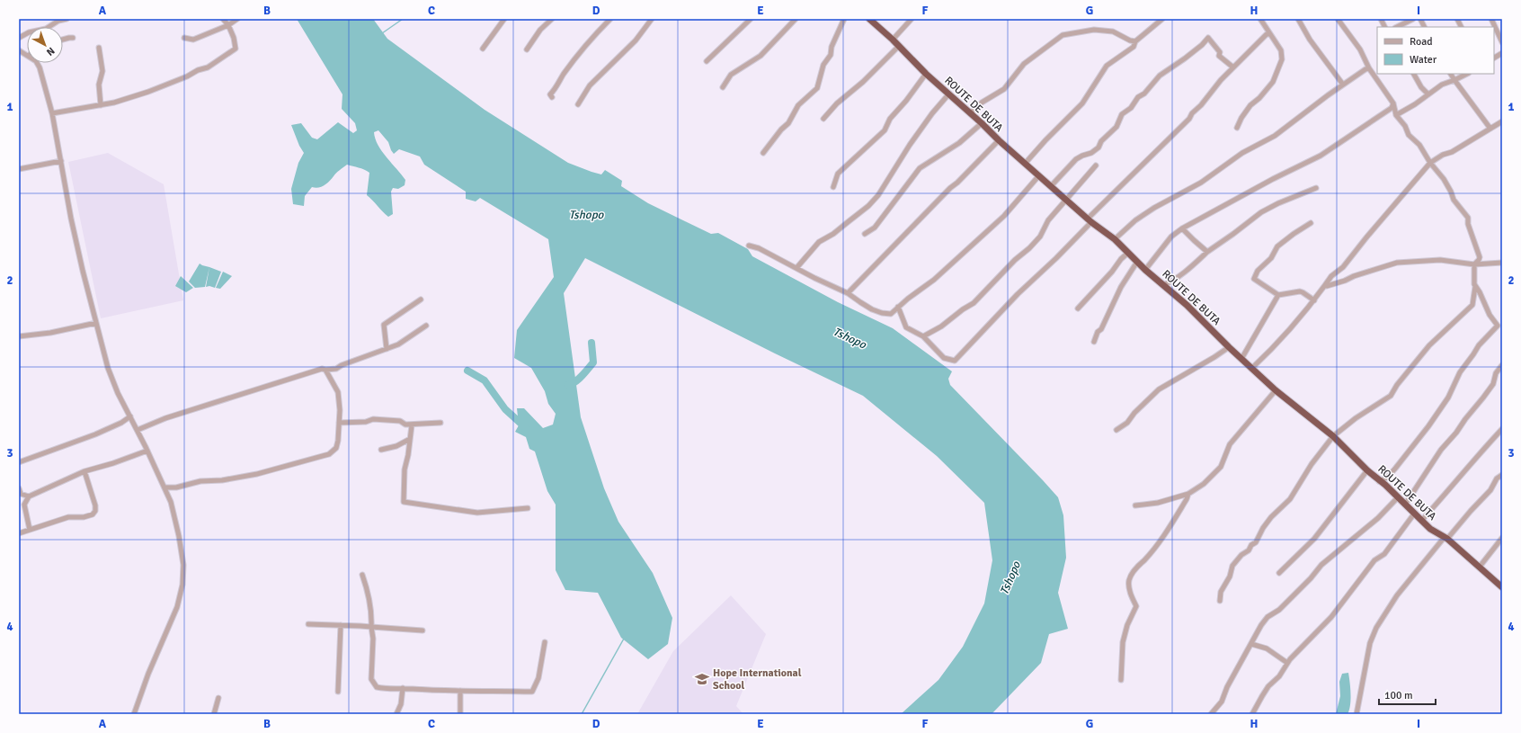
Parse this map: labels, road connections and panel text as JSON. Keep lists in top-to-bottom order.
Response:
{
  "streets": {
    "highway": ["ROUTE DE BUTA"]
  },
  "water": ["Tshopo"],
  "places": {
    "school or university": ["Hope International School"]
  },
  "legend": ["Road", "Water"],
  "scale_bar": "100 m",
  "north": "bottom right",
  "grid": {
    "columns": [
      "A",
      "B",
      "C",
      "D",
      "E",
      "F",
      "G",
      "H",
      "I"
    ],
    "rows": [
      "1",
      "2",
      "3",
      "4"
    ]
  }
}
